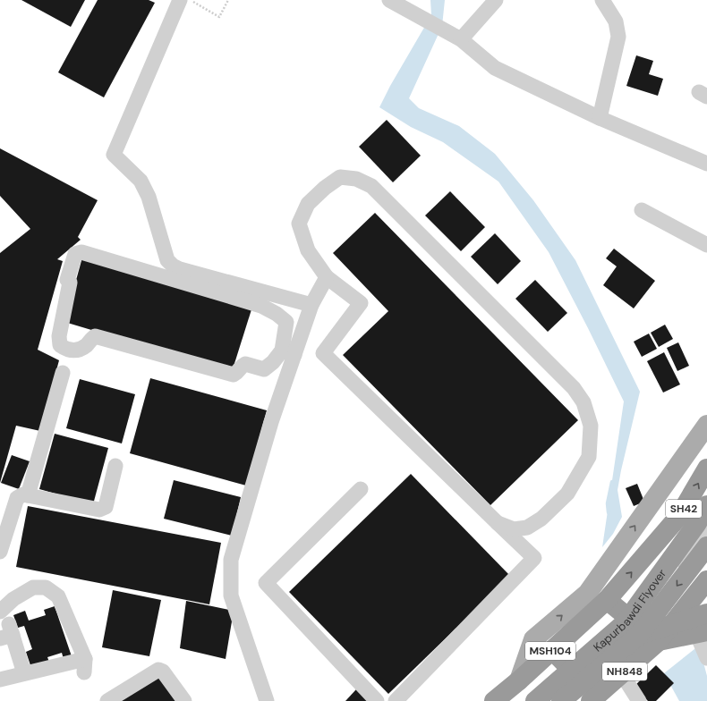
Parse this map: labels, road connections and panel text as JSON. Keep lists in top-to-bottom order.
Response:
{
  "streets": {
    "highway": [
      "SH42",
      "Kapurbawdi Flyover",
      "MSH104",
      "NH848"
    ]
  },
  "crossings": [
    ["SH42", "MSH104"]
  ]
}
